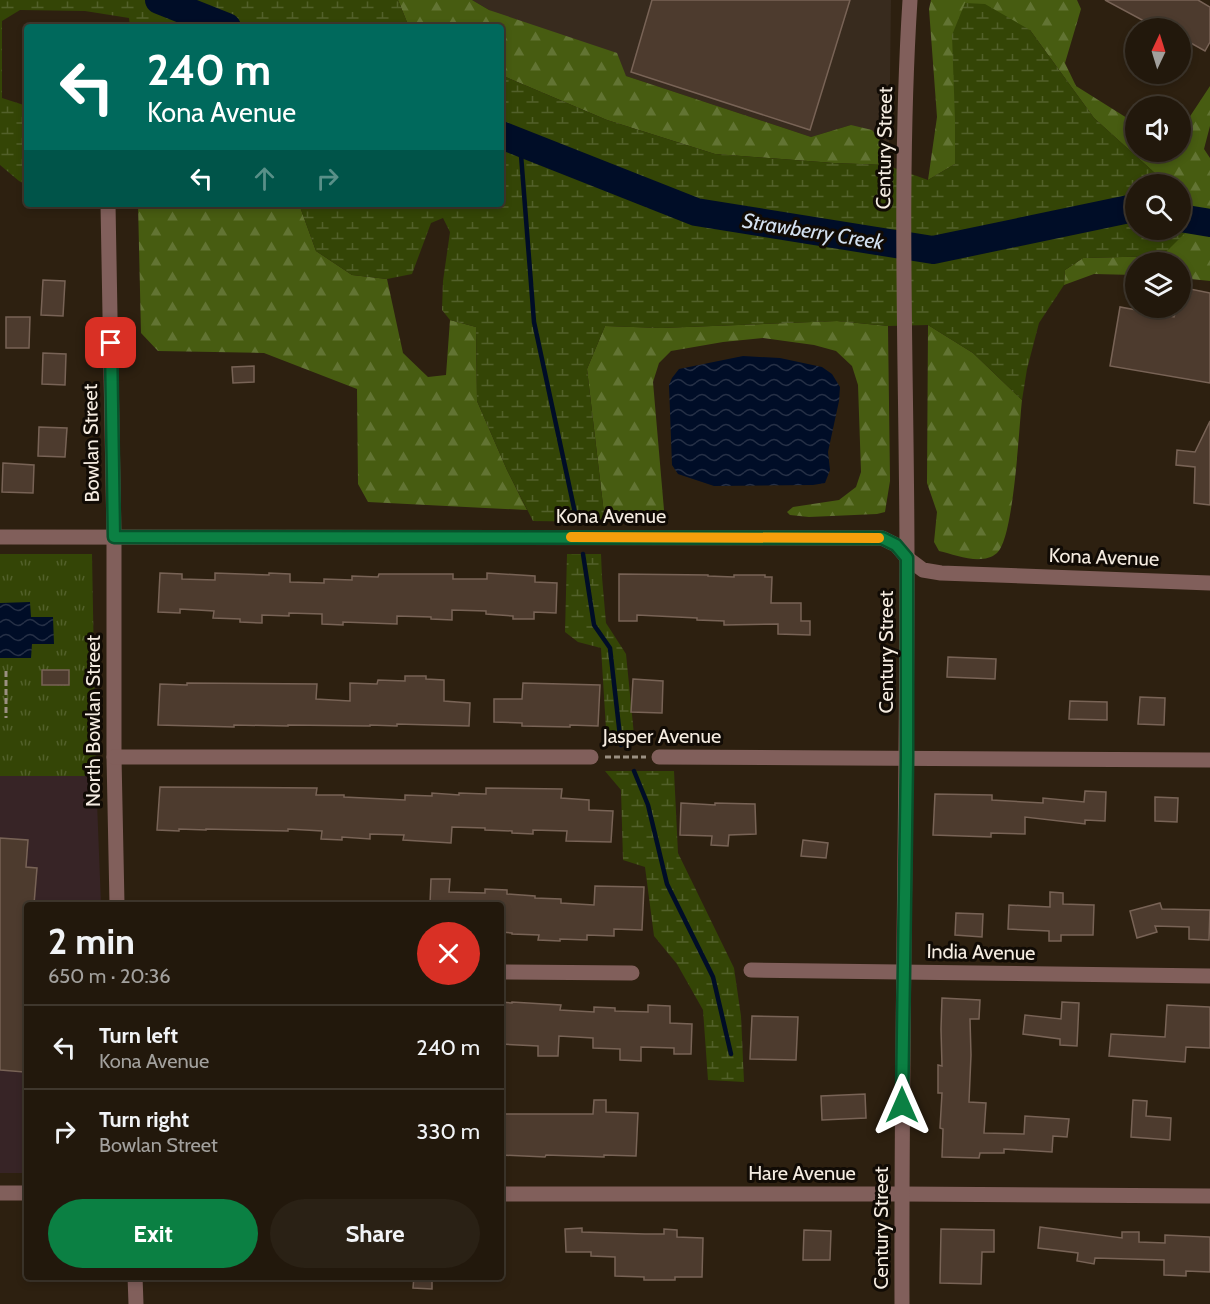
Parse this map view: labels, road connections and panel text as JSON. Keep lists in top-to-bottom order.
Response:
{
  "streets": {
    "street": [
      "Century Street",
      "Bowlan Street",
      "Kona Avenue",
      "North Bowlan Street",
      "Jasper Avenue",
      "India Avenue",
      "Hare Avenue"
    ]
  },
  "crossings": [
    ["Century Street", "Kona Avenue"],
    ["Century Street", "Jasper Avenue"],
    ["Century Street", "India Avenue"],
    ["Century Street", "Hare Avenue"],
    ["Bowlan Street", "Kona Avenue"],
    ["Bowlan Street", "North Bowlan Street"],
    ["Kona Avenue", "North Bowlan Street"],
    ["North Bowlan Street", "Jasper Avenue"]
  ],
  "water": ["Strawberry Creek"],
  "north": "top",
  "page": {
    "turn": ["240 m", "Kona Avenue"],
    "heading": ["2 min", "650 m · 20:36"],
    "list": [
      {
        "name": "Turn left",
        "note": "Kona Avenue",
        "value": "240 m"
      },
      {
        "name": "Turn right",
        "note": "Bowlan Street",
        "value": "330 m"
      }
    ],
    "buttons": ["Exit", "Share"]
  }
}
